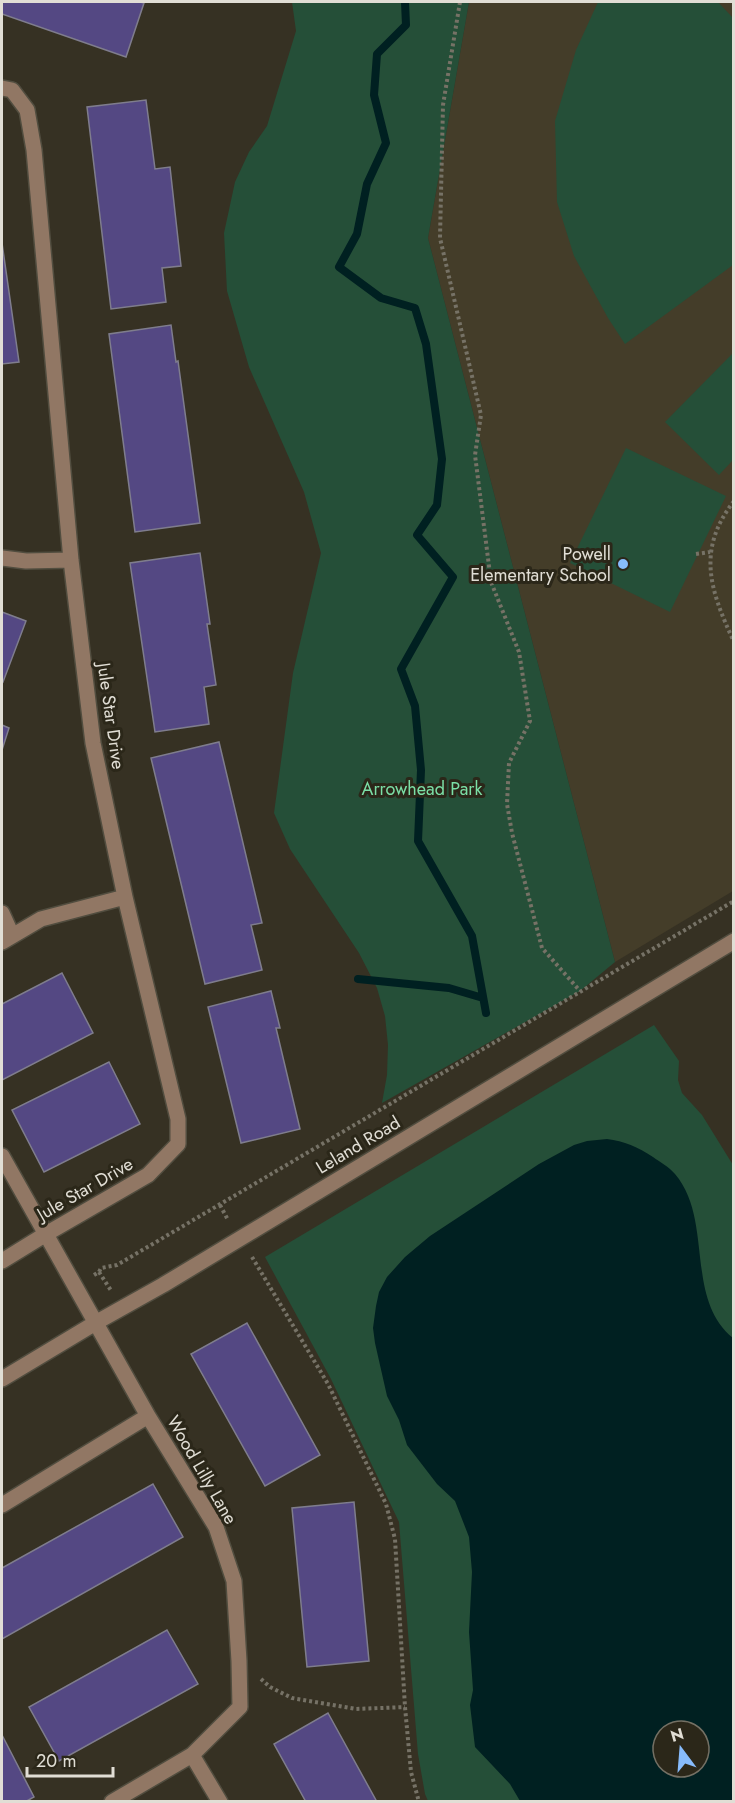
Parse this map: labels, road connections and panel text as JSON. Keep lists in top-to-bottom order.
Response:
{
  "streets": {
    "street": ["Jule Star Drive", "Leland Road", "Wood Lilly Lane"]
  },
  "crossings": [
    ["Jule Star Drive", "Wood Lilly Lane"],
    ["Leland Road", "Wood Lilly Lane"]
  ],
  "parks": ["Arrowhead Park"],
  "places": ["Powell Elementary School"],
  "scale_bar": "20 m",
  "north": "top"
}
